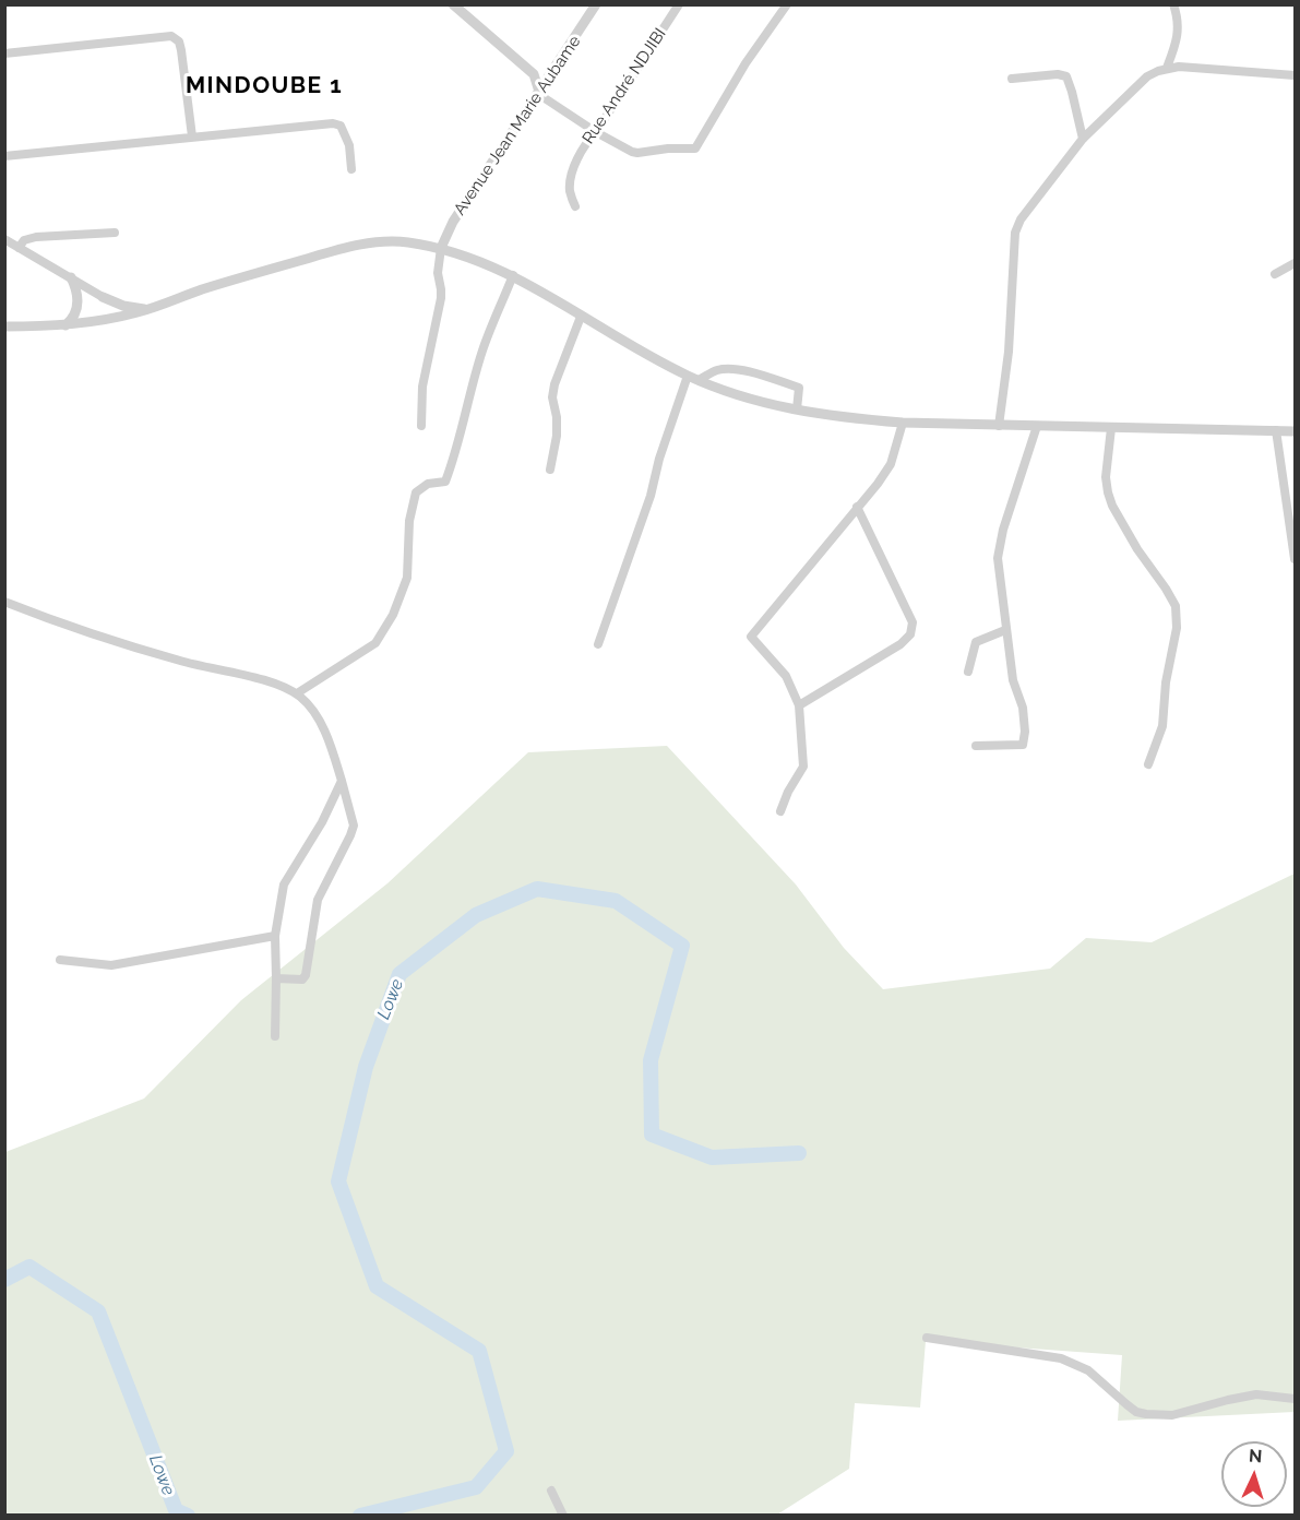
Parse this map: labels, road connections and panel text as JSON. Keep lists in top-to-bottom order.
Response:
{
  "streets": {
    "street": ["Rue André NDJIBI", "Avenue Jean Marie Aubame"]
  },
  "districts": ["MINDOUBE 1"],
  "water": ["Lowe"],
  "north": "top"
}
